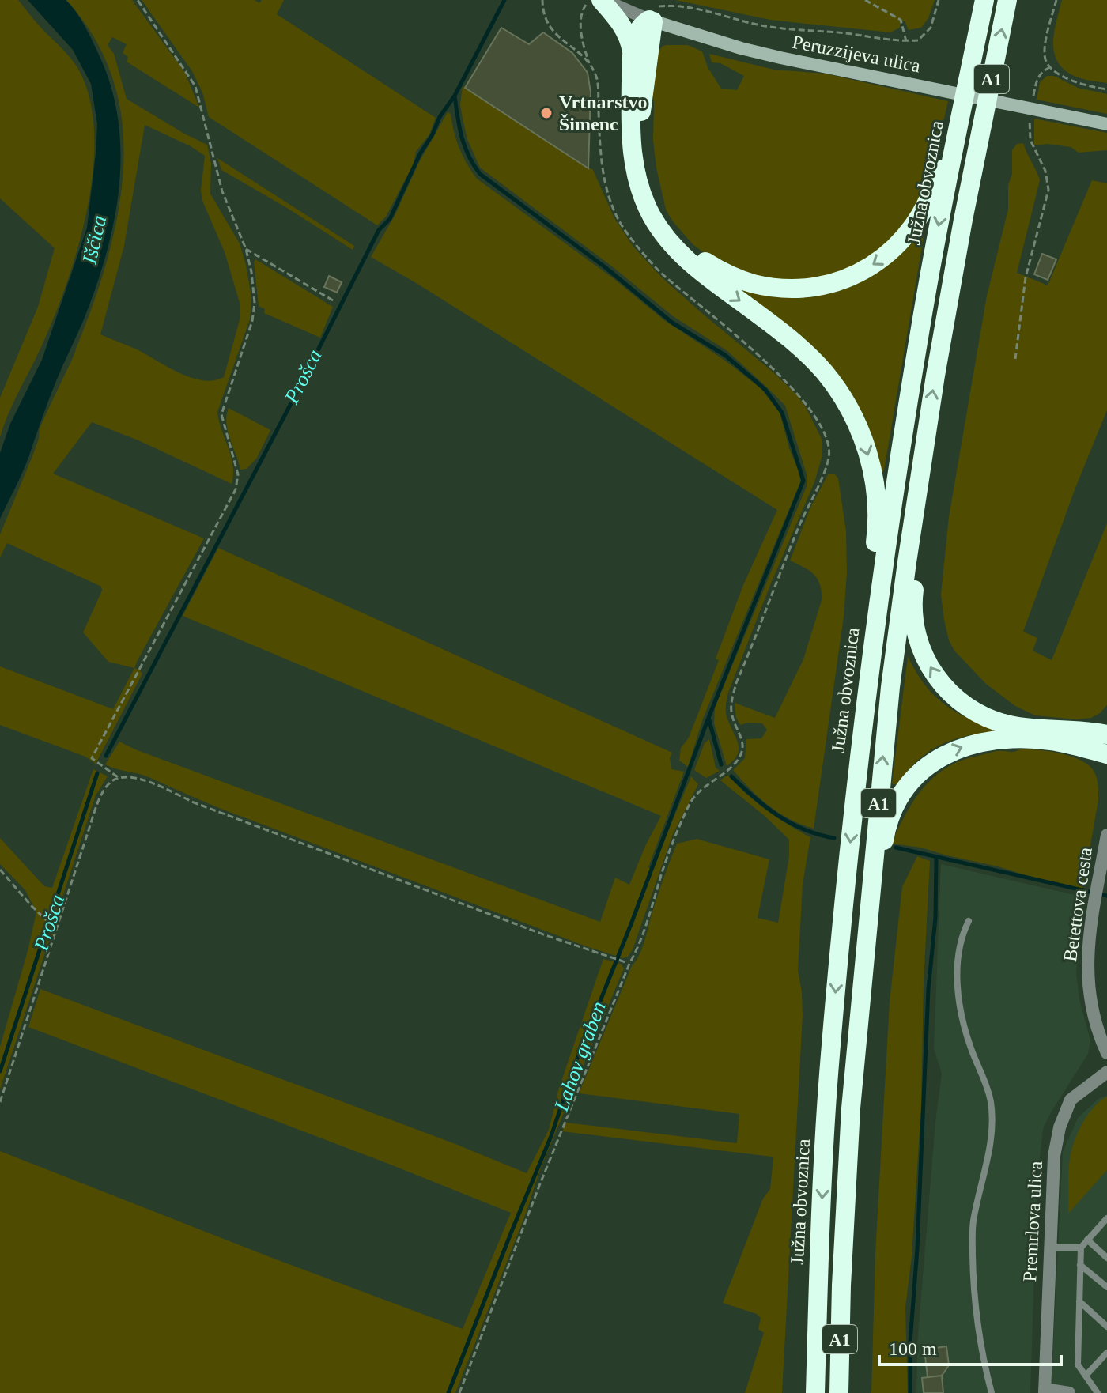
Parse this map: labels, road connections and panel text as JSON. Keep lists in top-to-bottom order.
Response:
{
  "streets": {
    "highway": ["A1", "Južna obvoznica"],
    "main road": ["Peruzzijeva ulica"],
    "street": ["Betettova cesta", "Premrlova ulica"]
  },
  "water": ["Iščica", "Prošca", "Lahov graben"],
  "places": ["Vrtnarstvo Šimenc"],
  "scale_bar": "100 m"
}
